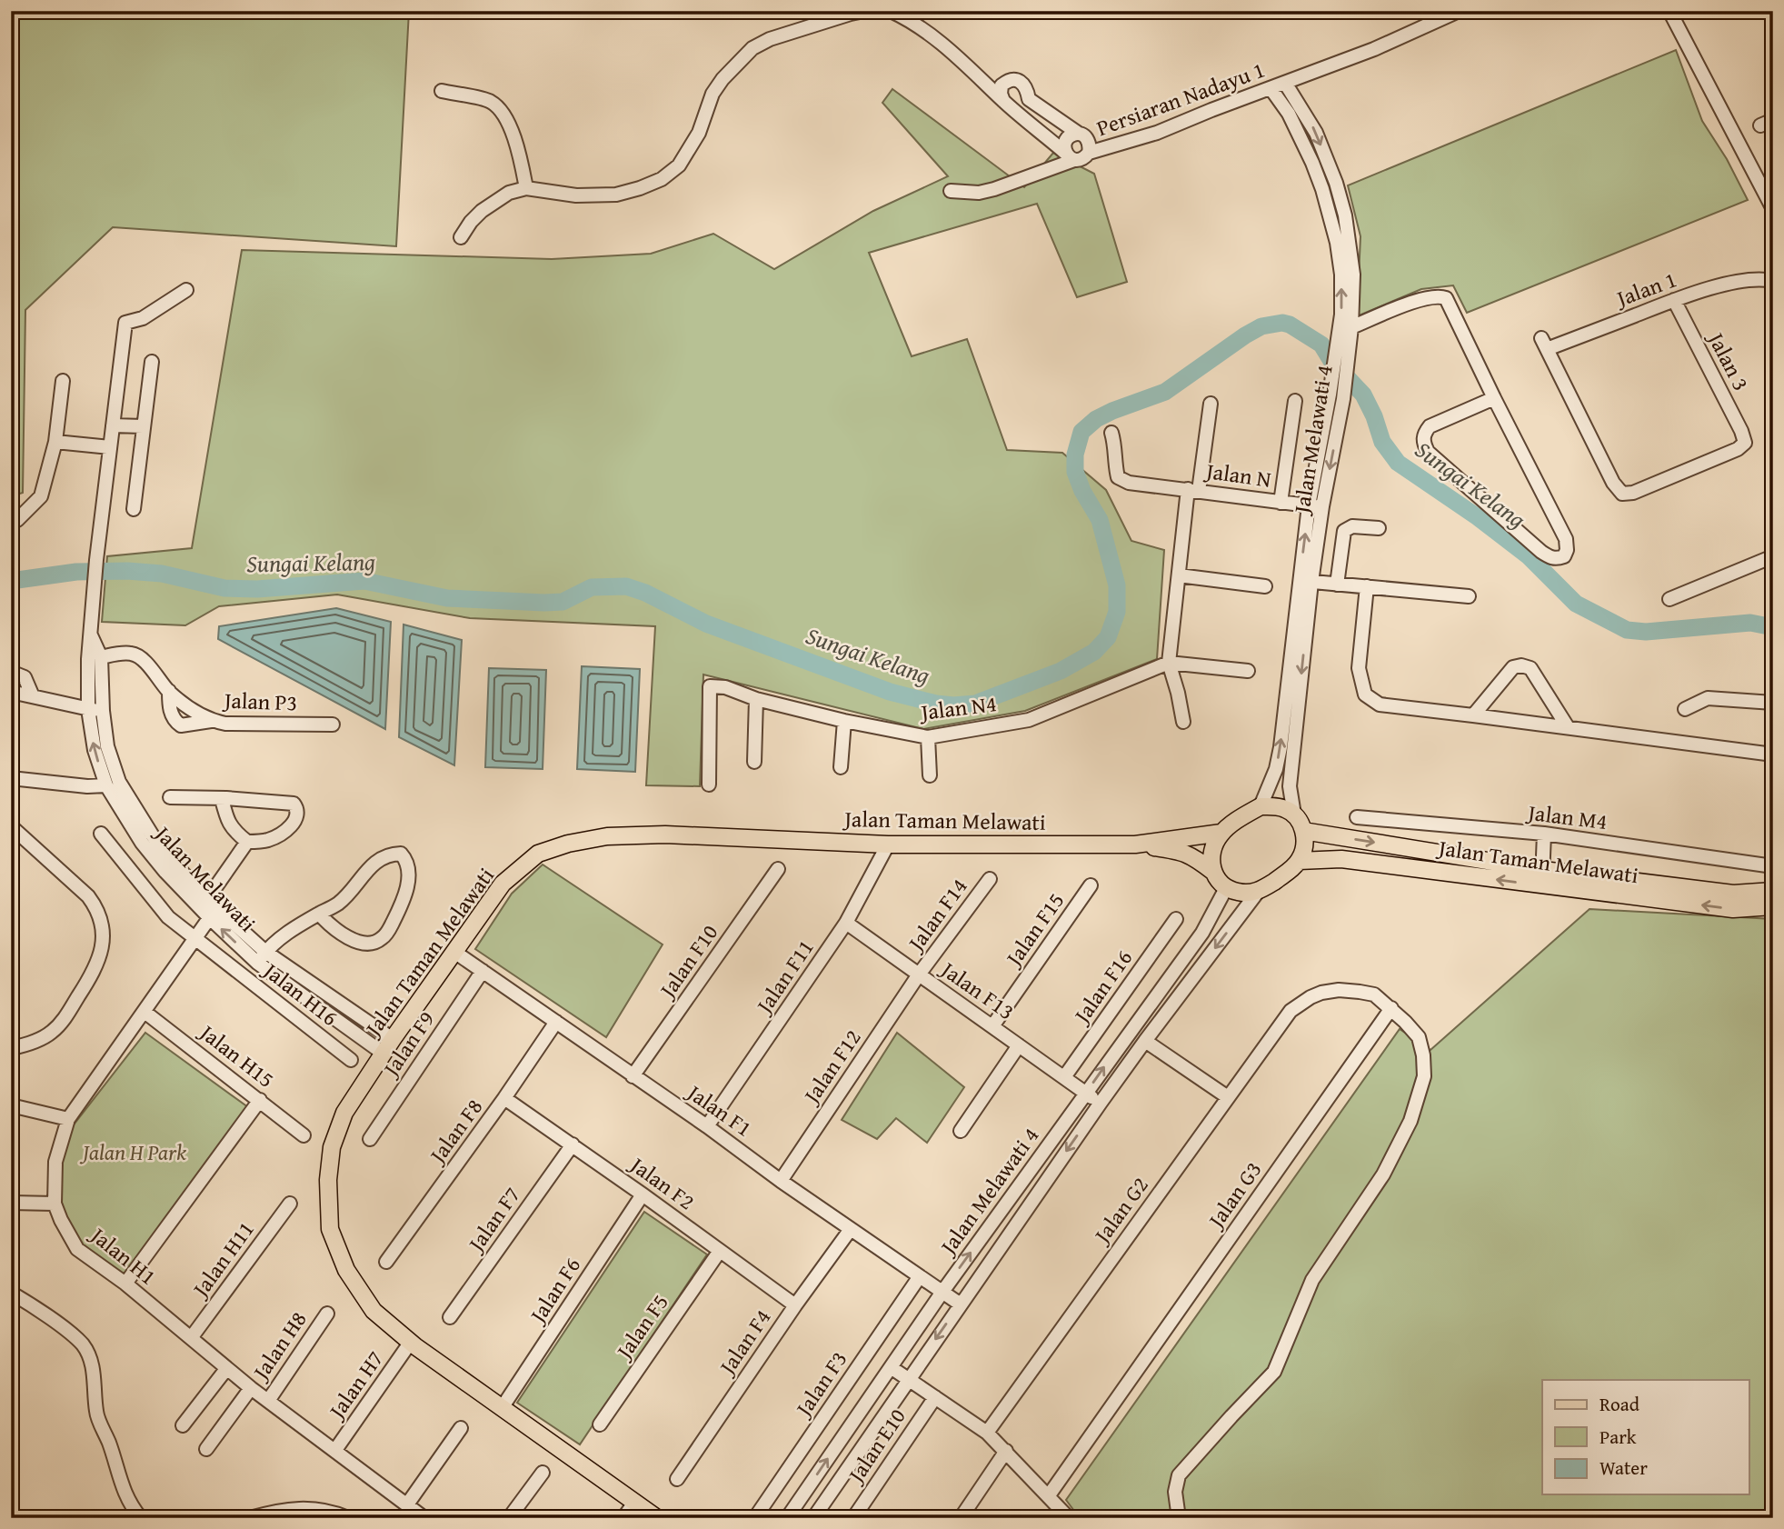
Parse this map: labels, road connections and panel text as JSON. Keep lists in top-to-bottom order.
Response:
{
  "streets": {
    "main road": ["Jalan Taman Melawati"],
    "street": [
      "Persiaran Nadayu 1",
      "Jalan 1",
      "Jalan 3",
      "Jalan Melawati 4",
      "Jalan N",
      "Jalan P3",
      "Jalan N4",
      "Jalan M4",
      "Jalan Melawati",
      "Jalan F14",
      "Jalan F15",
      "Jalan F10",
      "Jalan F11",
      "Jalan F16",
      "Jalan F13",
      "Jalan H16",
      "Jalan F9",
      "Jalan H15",
      "Jalan F12",
      "Jalan F1",
      "Jalan F8",
      "Jalan F2",
      "Jalan G3",
      "Jalan G2",
      "Jalan F7",
      "Jalan H1",
      "Jalan H11",
      "Jalan F6",
      "Jalan F5",
      "Jalan F4",
      "Jalan H8",
      "Jalan F3",
      "Jalan H7",
      "Jalan E10"
    ]
  },
  "crossings": [
    ["Persiaran Nadayu 1", "Jalan Melawati 4"],
    ["Jalan 1", "Jalan 3"],
    ["Jalan Melawati 4", "Jalan N"],
    ["Jalan Melawati 4", "Jalan Taman Melawati"],
    ["Jalan Melawati 4", "Jalan F13"],
    ["Jalan Melawati 4", "Jalan F1"],
    ["Jalan P3", "Jalan Melawati"],
    ["Jalan Taman Melawati", "Jalan Melawati"],
    ["Jalan Taman Melawati", "Jalan F11"],
    ["Jalan Taman Melawati", "Jalan F1"],
    ["Jalan Taman Melawati", "Jalan F6"],
    ["Jalan Taman Melawati", "Jalan H7"],
    ["Jalan Melawati", "Jalan H1"],
    ["Jalan F14", "Jalan F13"],
    ["Jalan F14", "Jalan F12"],
    ["Jalan F15", "Jalan F13"],
    ["Jalan F10", "Jalan F1"],
    ["Jalan F11", "Jalan F13"],
    ["Jalan F11", "Jalan F1"],
    ["Jalan F16", "Jalan F13"],
    ["Jalan F13", "Jalan F12"],
    ["Jalan H16", "Jalan H1"],
    ["Jalan F9", "Jalan F1"],
    ["Jalan H15", "Jalan H1"],
    ["Jalan F12", "Jalan F1"],
    ["Jalan F1", "Jalan F8"],
    ["Jalan F1", "Jalan F4"],
    ["Jalan F1", "Jalan F3"],
    ["Jalan F8", "Jalan F2"],
    ["Jalan F2", "Jalan F7"],
    ["Jalan F2", "Jalan F6"],
    ["Jalan F2", "Jalan F5"],
    ["Jalan F2", "Jalan F4"],
    ["Jalan G3", "Jalan G2"],
    ["Jalan H1", "Jalan H11"],
    ["Jalan H1", "Jalan H8"],
    ["Jalan H1", "Jalan H7"]
  ],
  "water": ["Sungai Kelang"],
  "parks": ["Jalan H Park"],
  "legend": ["Road", "Park", "Water"]
}
